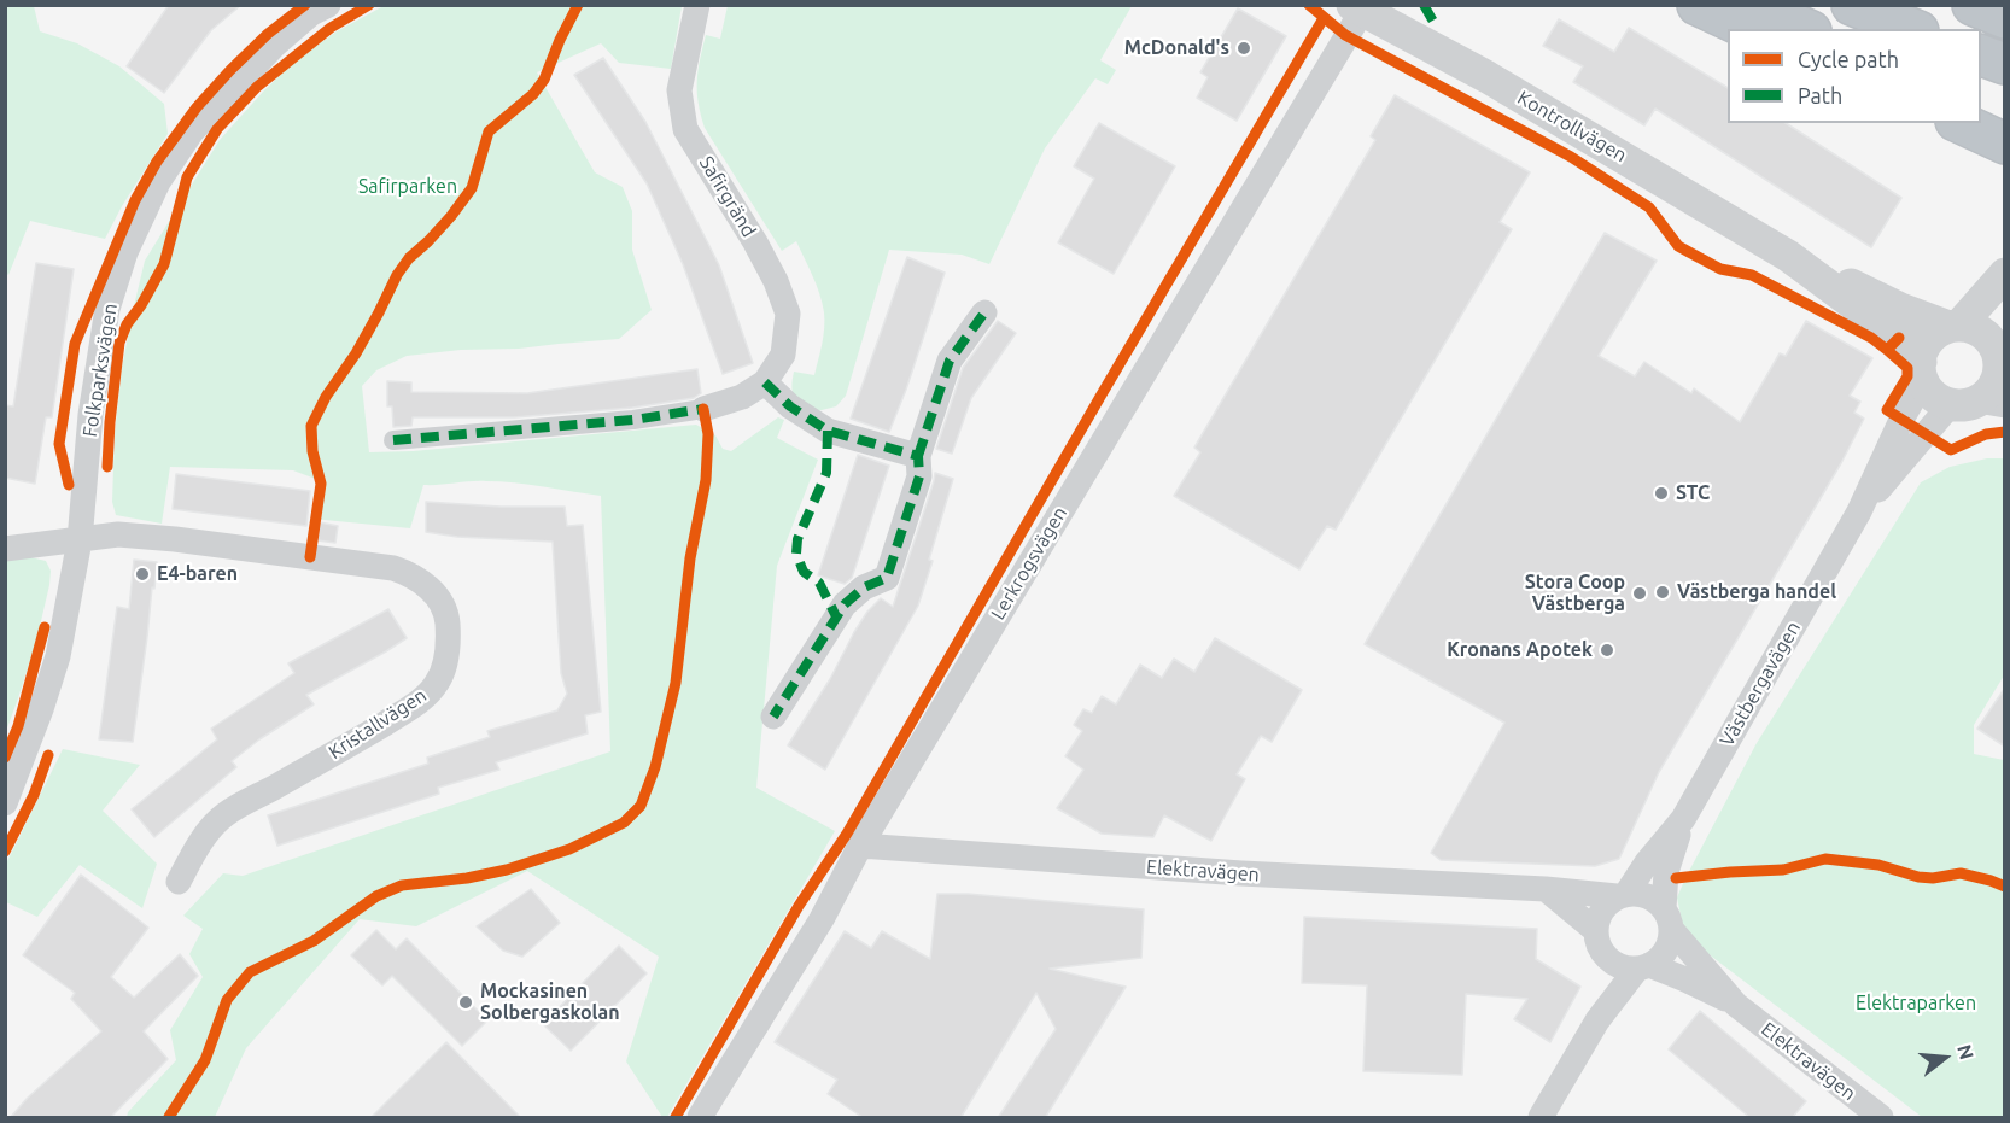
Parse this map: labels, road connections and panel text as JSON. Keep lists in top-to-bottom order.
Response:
{
  "streets": {
    "street": [
      "Kontrollvägen",
      "Safirgränd",
      "Folkparksvägen",
      "Lerkrogsvägen",
      "Västbergavägen",
      "Kristallvägen",
      "Elektravägen"
    ]
  },
  "crossings": [
    ["Kontrollvägen", "Lerkrogsvägen"],
    ["Kontrollvägen", "Västbergavägen"],
    ["Folkparksvägen", "Kristallvägen"],
    ["Lerkrogsvägen", "Elektravägen"],
    ["Västbergavägen", "Elektravägen"]
  ],
  "parks": ["Safirparken", "Elektraparken"],
  "places": [
    "McDonald's",
    "STC",
    "E4-baren",
    "Västberga handel",
    "Stora Coop Västberga",
    "Kronans Apotek",
    "Mockasinen Solbergaskolan"
  ],
  "legend": ["Cycle path", "Path"],
  "north": "right"
}
